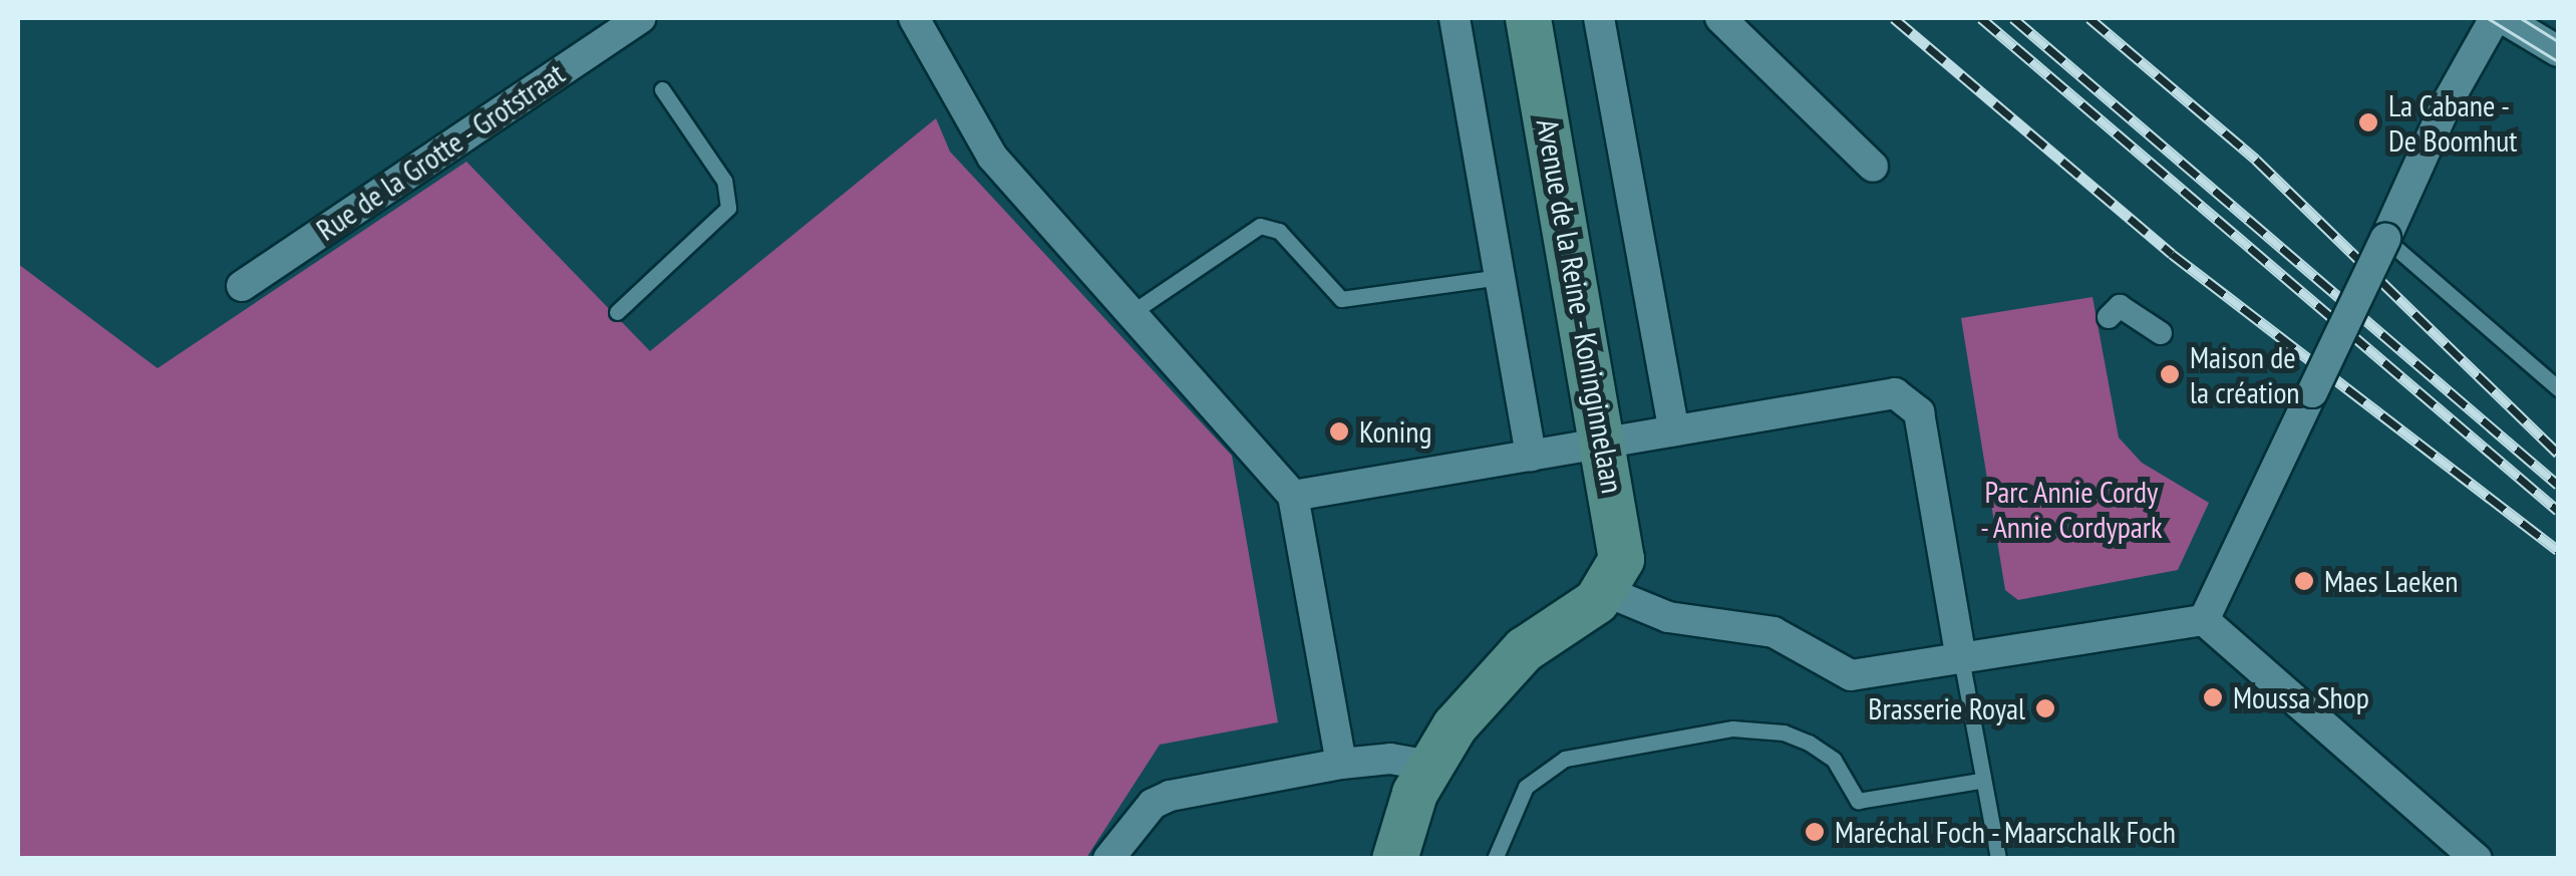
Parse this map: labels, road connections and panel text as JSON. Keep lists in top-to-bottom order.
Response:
{
  "streets": {
    "main road": ["Avenue de la Reine - Koninginnelaan"],
    "street": ["Rue de la Grotte - Grotstraat"]
  },
  "parks": ["Parc Annie Cordy - Annie Cordypark"],
  "places": [
    "La Cabane - De Boomhut",
    "Maison de la création",
    "Koning",
    "Maes Laeken",
    "Moussa Shop",
    "Brasserie Royal",
    "Maréchal Foch - Maarschalk Foch"
  ]
}
